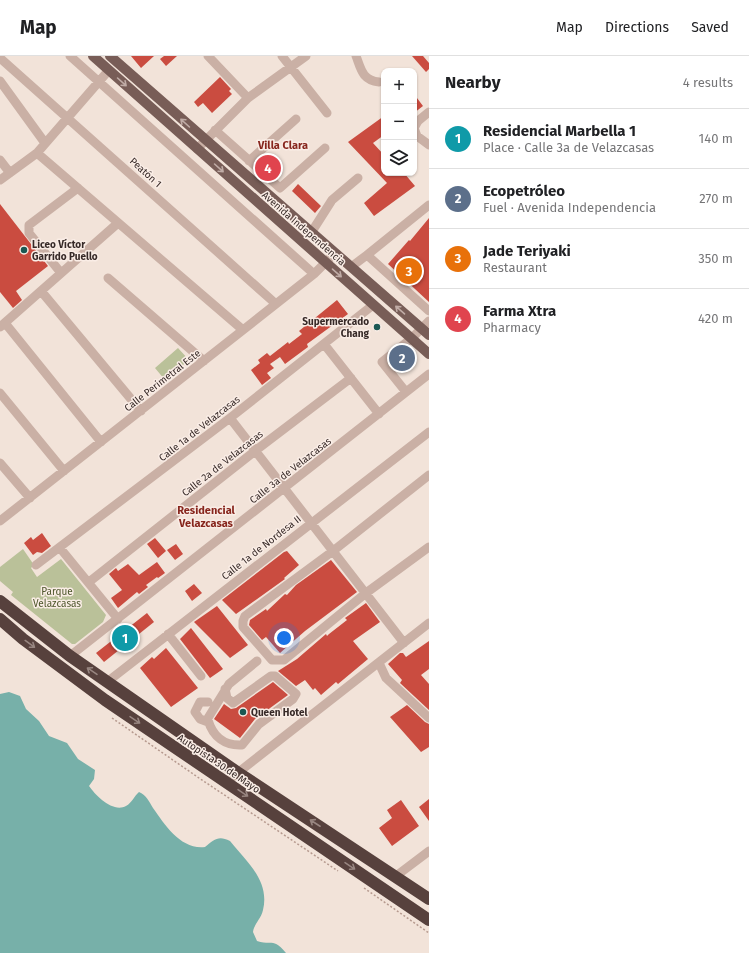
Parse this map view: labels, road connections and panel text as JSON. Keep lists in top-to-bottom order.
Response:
{
  "streets": {
    "highway": ["Autopista 30 de Mayo"],
    "main road": ["Avenida Independencia"],
    "street": [
      "Peatón 1",
      "Calle Perimetral Este",
      "Calle 1a de Velazcasas",
      "Calle 2a de Velazcasas",
      "Calle 3a de Velazcasas",
      "Calle 1a de Nordesa II"
    ]
  },
  "crossings": [
    ["Peatón 1", "Calle Perimetral Este"],
    ["Avenida Independencia", "Calle Perimetral Este"],
    ["Avenida Independencia", "Calle 1a de Velazcasas"],
    ["Calle 3a de Velazcasas", "Autopista 30 de Mayo"],
    ["Calle 1a de Nordesa II", "Autopista 30 de Mayo"]
  ],
  "districts": ["Villa Clara", "Residencial Velazcasas"],
  "parks": ["Parque Velazcasas"],
  "places": ["Liceo Víctor Garrido Puello", "Supermercado Chang", "Queen Hotel"],
  "page": {
    "header": "Map",
    "nav": ["Map", "Directions", "Saved"],
    "heading": ["Nearby", "4 results"],
    "map_buttons": ["+", "−"],
    "list": [
      {
        "mark": "1",
        "name": "Residencial Marbella 1",
        "note": "Place · Calle 3a de Velazcasas",
        "value": "140 m"
      },
      {
        "mark": "2",
        "name": "Ecopetróleo",
        "note": "Fuel · Avenida Independencia",
        "value": "270 m"
      },
      {
        "mark": "3",
        "name": "Jade Teriyaki",
        "note": "Restaurant",
        "value": "350 m"
      },
      {
        "mark": "4",
        "name": "Farma Xtra",
        "note": "Pharmacy",
        "value": "420 m"
      }
    ],
    "pins": [
      "4",
      "3",
      "2",
      "1"
    ]
  }
}
